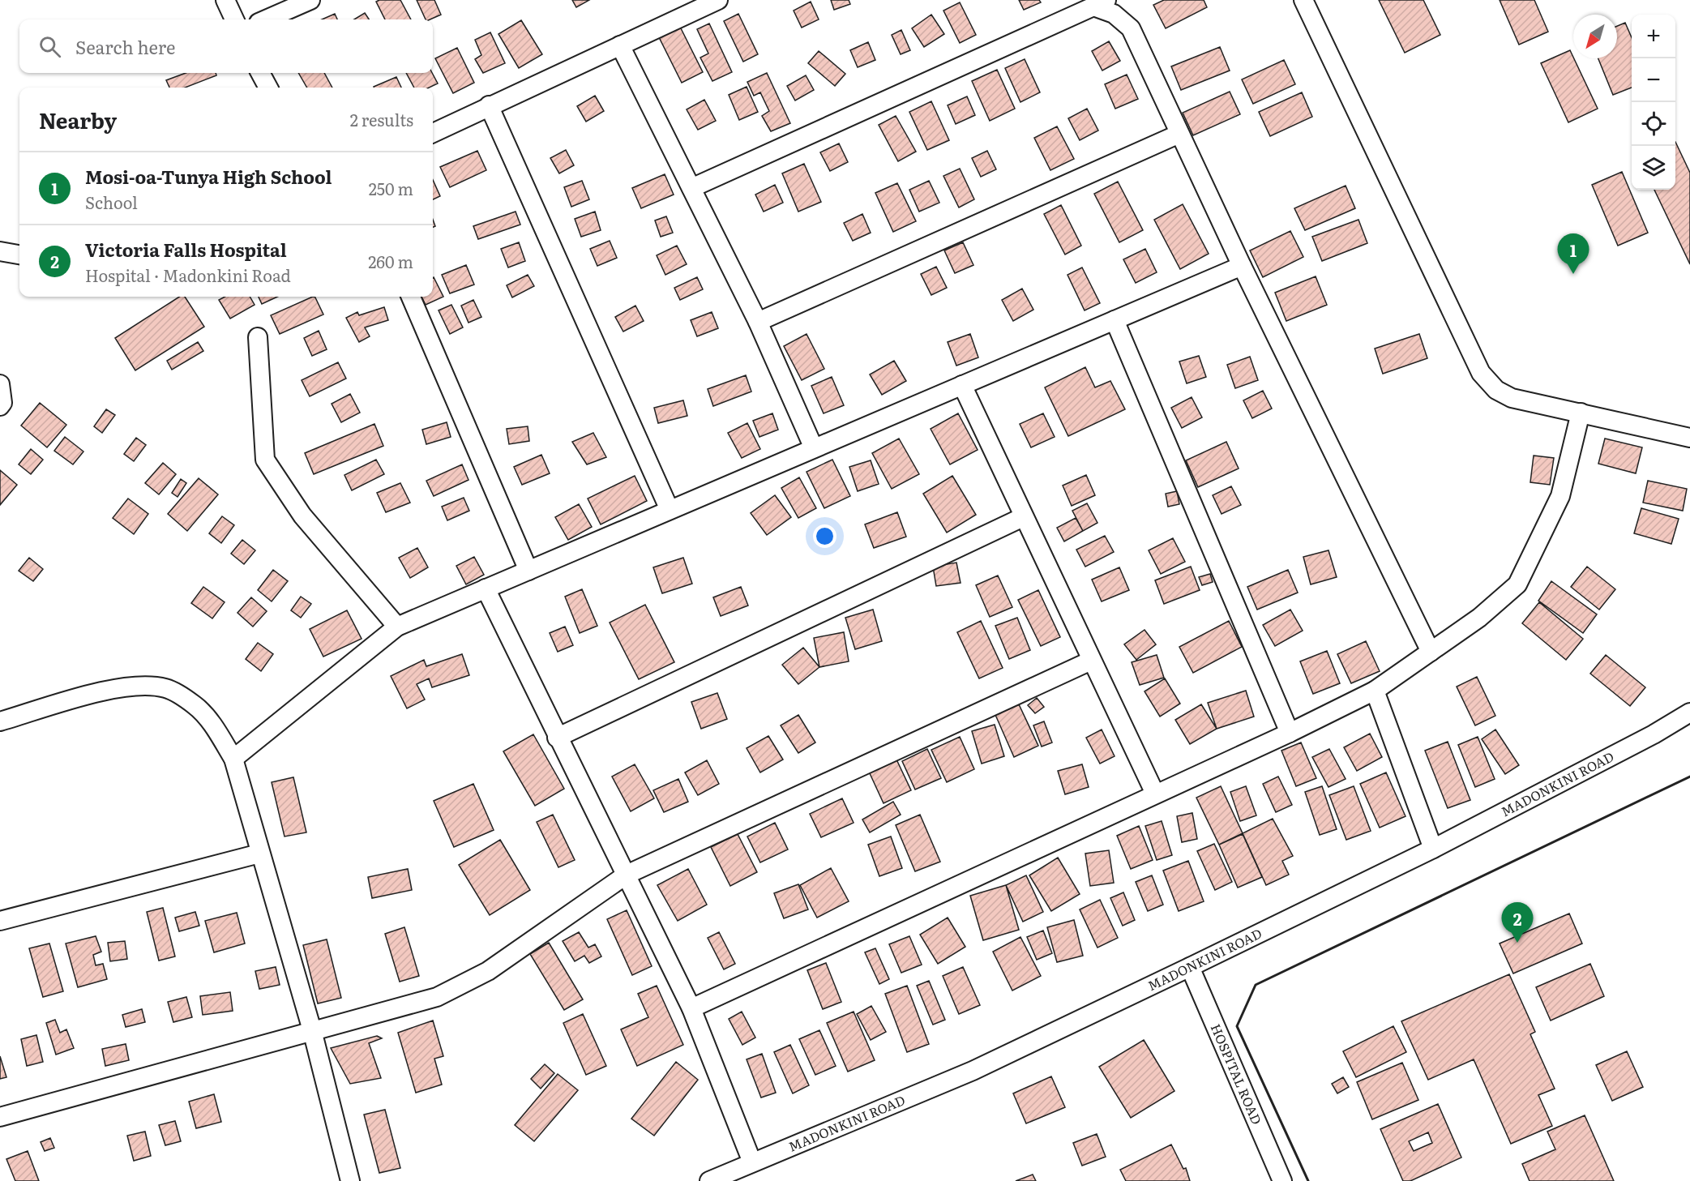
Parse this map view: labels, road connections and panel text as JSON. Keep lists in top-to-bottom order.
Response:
{
  "streets": {
    "street": ["MADONKINI ROAD", "HOSPITAL ROAD"]
  },
  "crossings": [
    ["MADONKINI ROAD", "HOSPITAL ROAD"]
  ],
  "north": "bottom left",
  "page": {
    "map_buttons": ["+", "−"],
    "search": "Search here",
    "heading": ["Nearby", "2 results"],
    "list": [
      {
        "mark": "1",
        "name": "Mosi-oa-Tunya High School",
        "note": "School",
        "value": "250 m"
      },
      {
        "mark": "2",
        "name": "Victoria Falls Hospital",
        "note": "Hospital · Madonkini Road",
        "value": "260 m"
      }
    ],
    "pins": ["1", "2"]
  }
}
